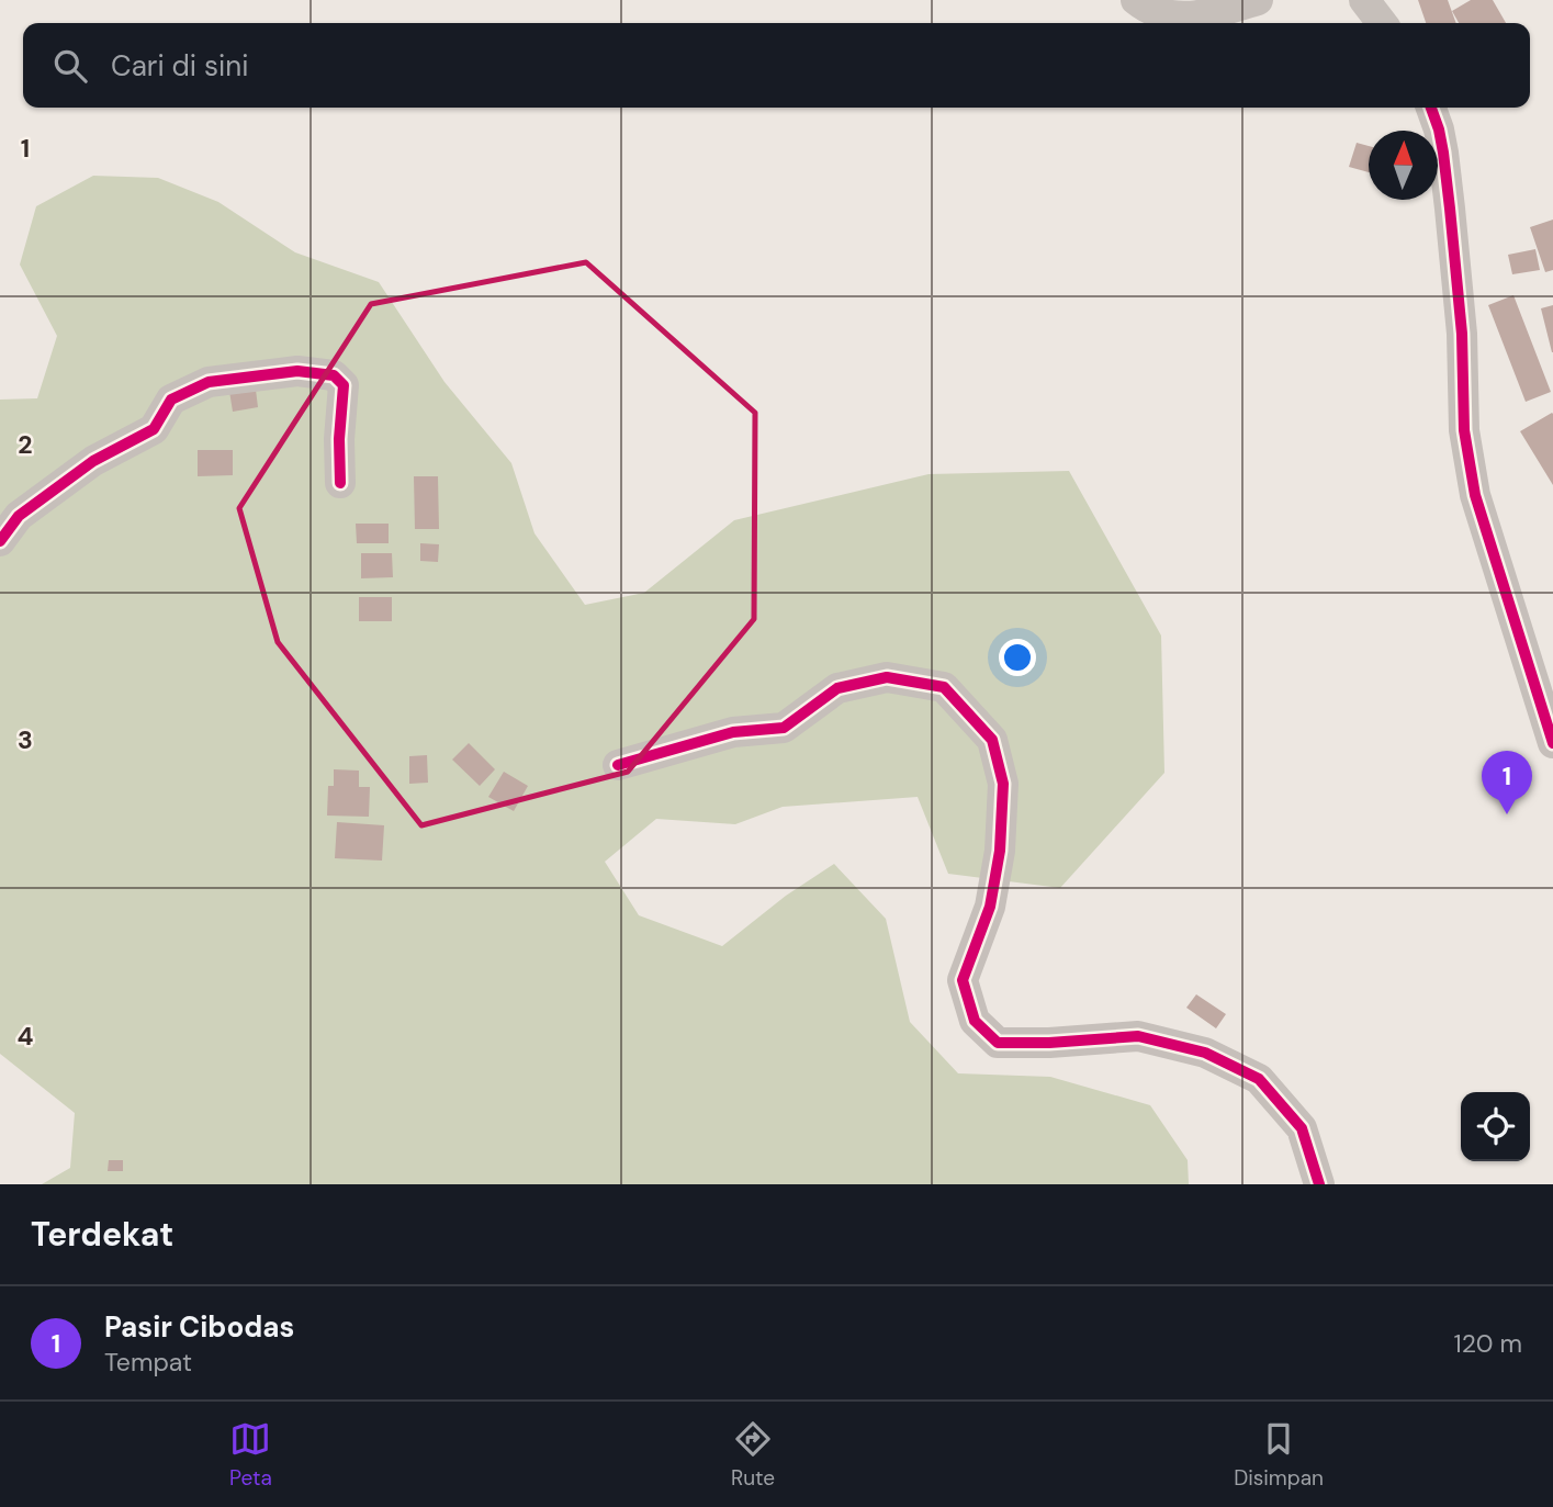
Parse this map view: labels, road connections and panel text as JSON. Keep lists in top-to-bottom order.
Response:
{
  "north": "top",
  "page": {
    "search": "Cari di sini",
    "pins": "1",
    "heading": "Terdekat",
    "list": [
      {
        "mark": "1",
        "name": "Pasir Cibodas",
        "note": "Tempat",
        "value": "120 m"
      }
    ],
    "nav": ["Peta", "Rute", "Disimpan"]
  },
  "grid": {
    "rows": [
      "1",
      "2",
      "3",
      "4"
    ]
  }
}
